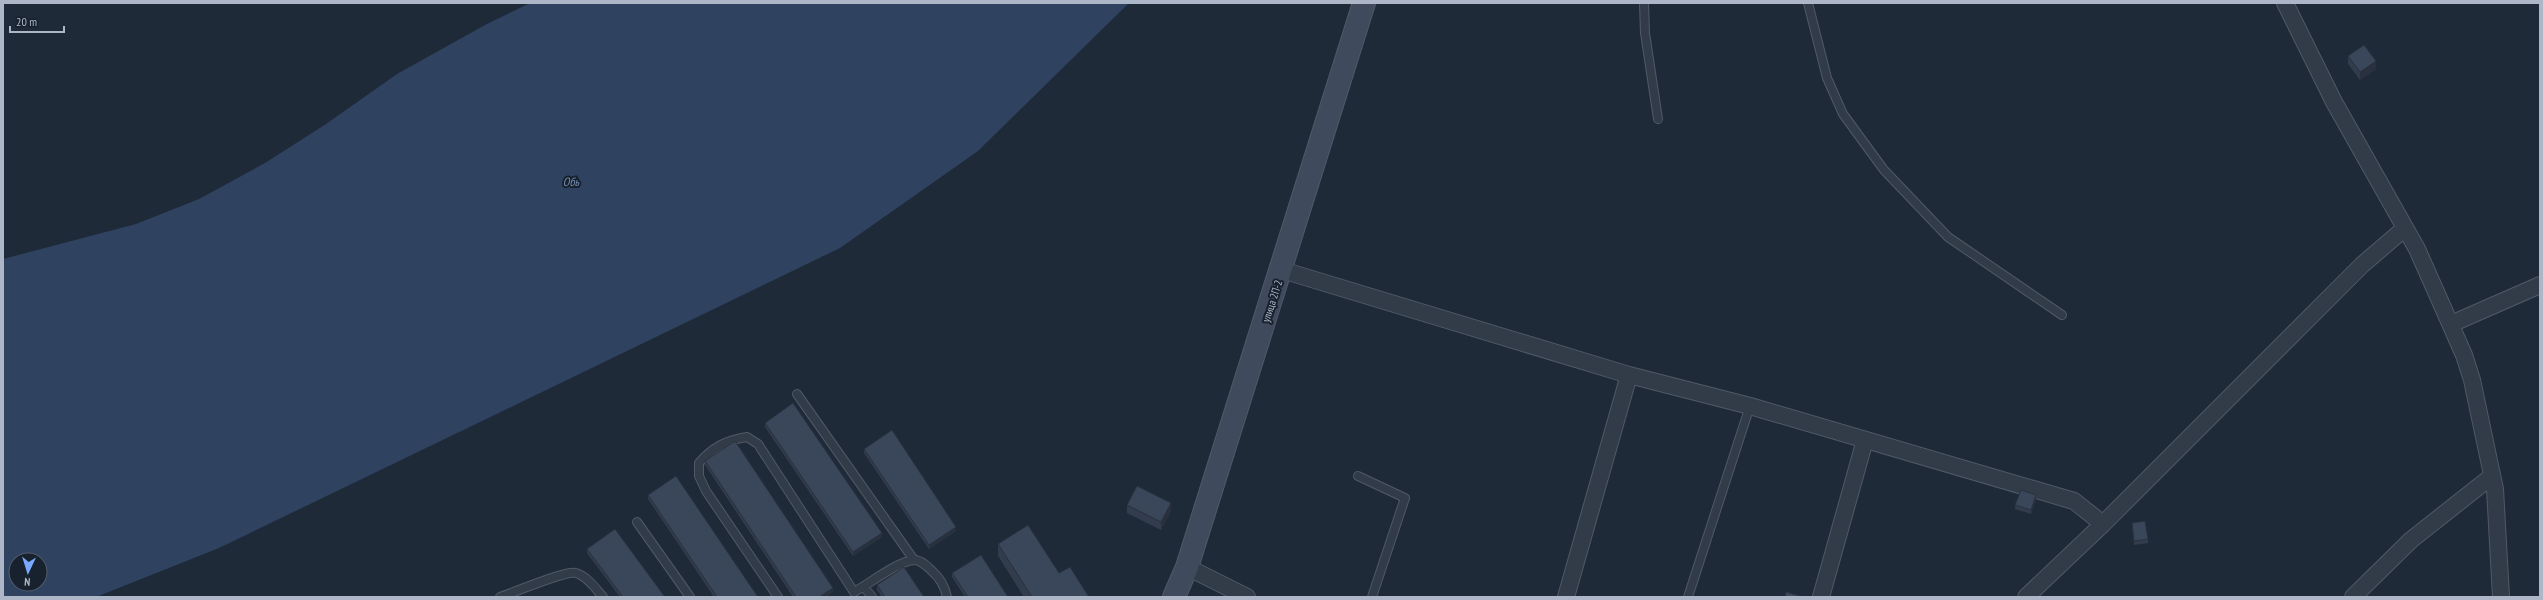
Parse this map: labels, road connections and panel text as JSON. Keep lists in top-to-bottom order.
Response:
{
  "streets": {
    "main road": ["улица 2П-2"]
  },
  "water": ["Обь"],
  "scale_bar": "20 m",
  "north": "bottom"
}
